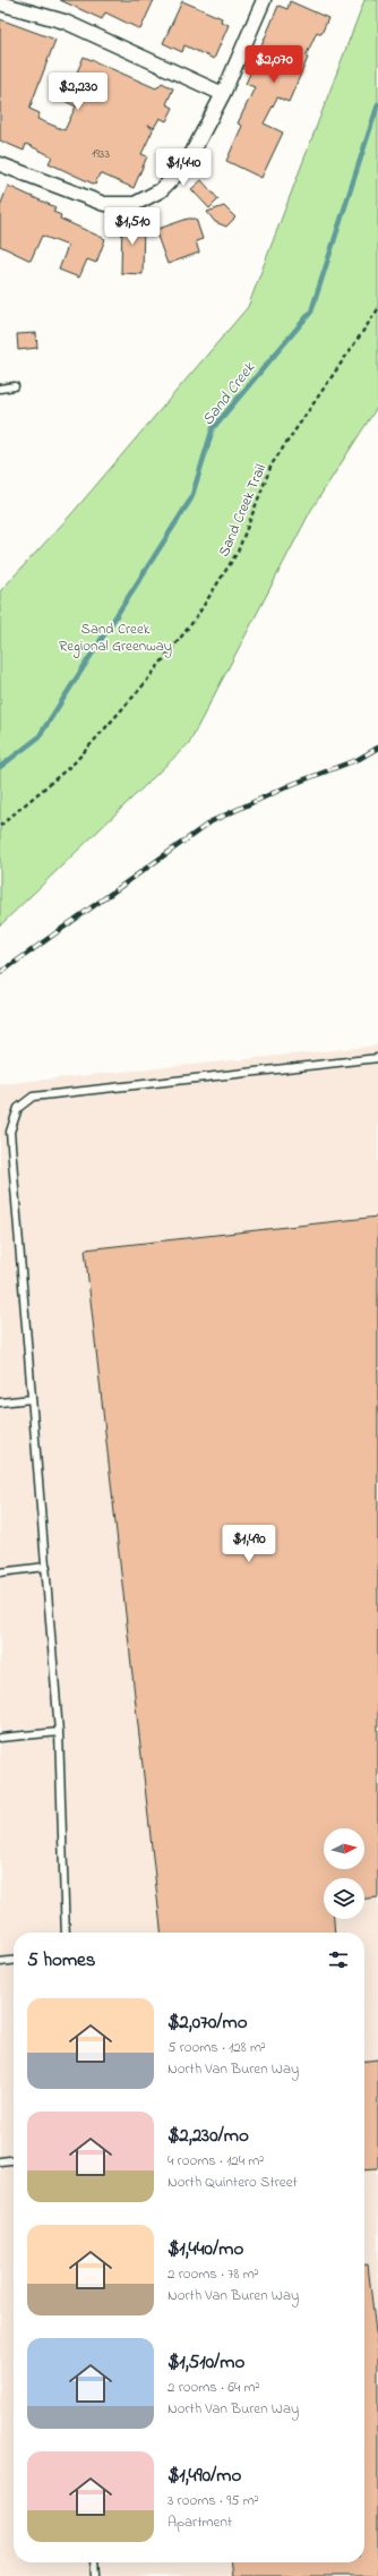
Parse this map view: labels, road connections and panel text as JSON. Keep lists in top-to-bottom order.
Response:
{
  "streets": {
    "path": ["Sand Creek Trail"]
  },
  "water": ["Sand Creek"],
  "parks": ["Sand Creek Regional Greenway"],
  "house_numbers": ["1933"],
  "north": "right",
  "page": {
    "price": [
      "$2,070",
      "$2,230",
      "$1,440",
      "$1,510",
      "$1,490"
    ],
    "heading": "5 homes",
    "list": [
      {
        "name": "$2,070/mo",
        "note": "5 rooms · 128 m² · North Van Buren Way"
      },
      {
        "name": "$2,230/mo",
        "note": "4 rooms · 124 m² · North Quintero Street"
      },
      {
        "name": "$1,440/mo",
        "note": "2 rooms · 78 m² · North Van Buren Way"
      },
      {
        "name": "$1,510/mo",
        "note": "2 rooms · 64 m² · North Van Buren Way"
      },
      {
        "name": "$1,490/mo",
        "note": "3 rooms · 95 m² · Apartment"
      }
    ]
  }
}
